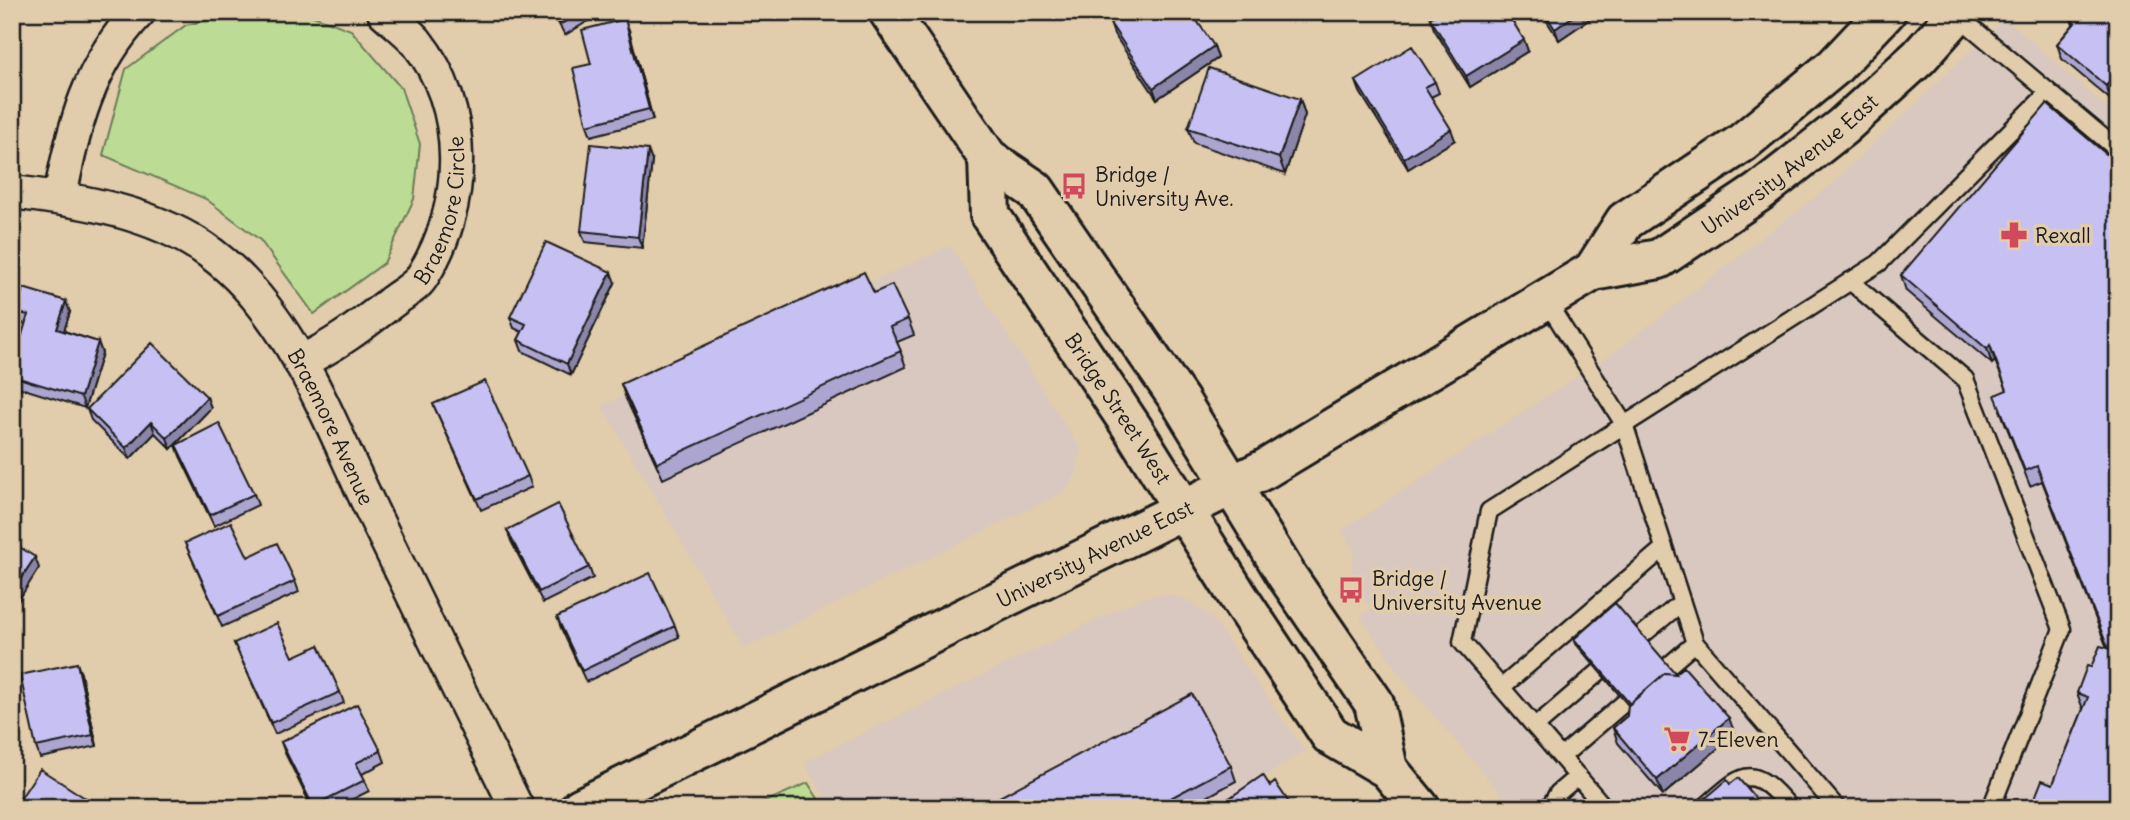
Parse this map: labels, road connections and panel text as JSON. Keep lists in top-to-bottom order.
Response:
{
  "streets": {
    "main road": ["University Avenue East", "Bridge Street West"],
    "street": ["Braemore Circle", "Braemore Avenue"]
  },
  "crossings": [
    ["University Avenue East", "Bridge Street West"],
    ["Braemore Circle", "Braemore Avenue"]
  ],
  "places": {
    "bus stop": ["Bridge / University Ave.", "Bridge / University Avenue"],
    "pharmacy": ["Rexall"],
    "supermarket": ["7-Eleven"]
  }
}
